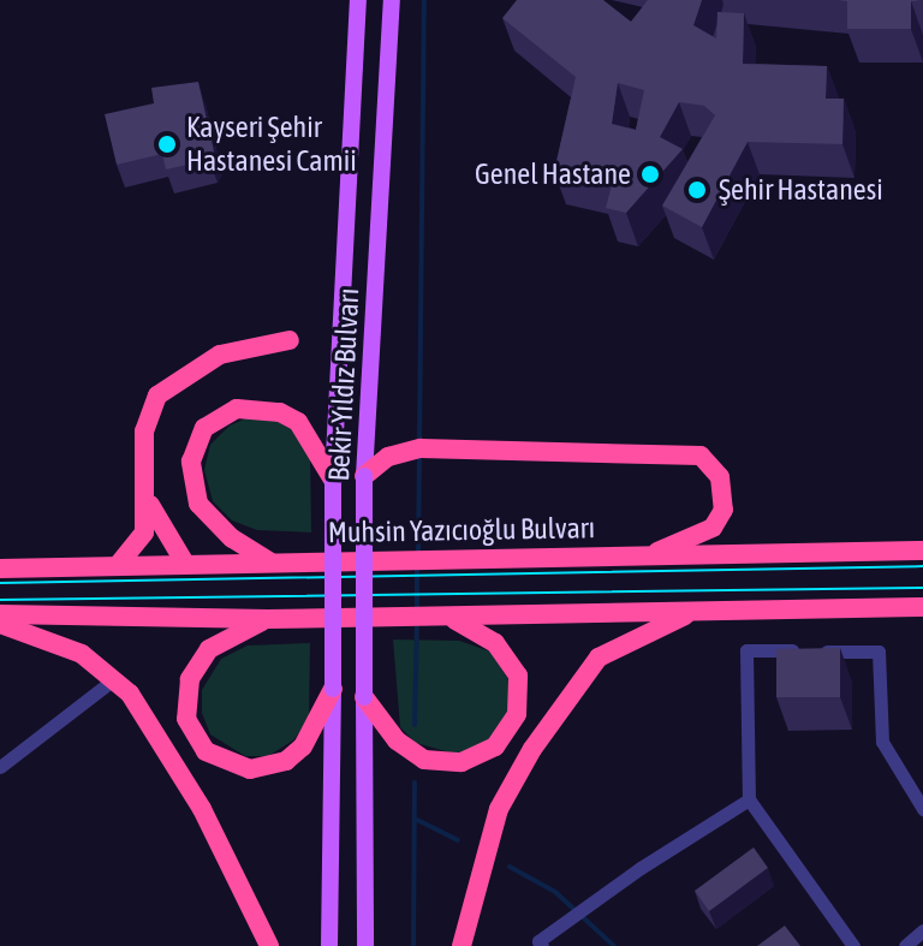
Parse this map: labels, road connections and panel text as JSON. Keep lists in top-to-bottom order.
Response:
{
  "streets": {
    "highway": ["Muhsin Yazıcıoğlu Bulvarı"],
    "main road": ["Bekir Yıldız Bulvarı"]
  },
  "places": ["Kayseri Şehir Hastanesi Camii", "Genel Hastane", "Şehir Hastanesi"]
}
